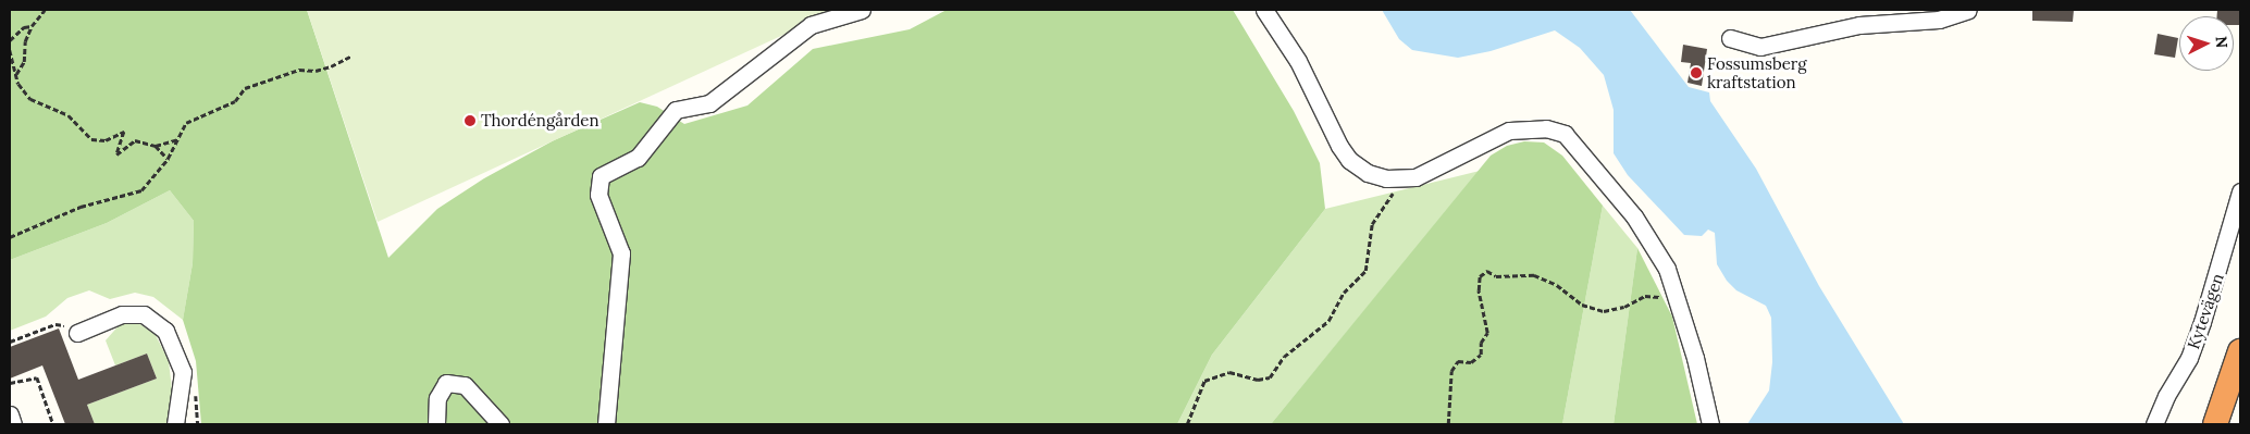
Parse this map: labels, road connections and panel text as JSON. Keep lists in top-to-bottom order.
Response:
{
  "streets": {
    "street": ["Kytevägen"]
  },
  "places": ["Fossumsberg kraftstation", "Thordéngården"],
  "north": "right"
}
